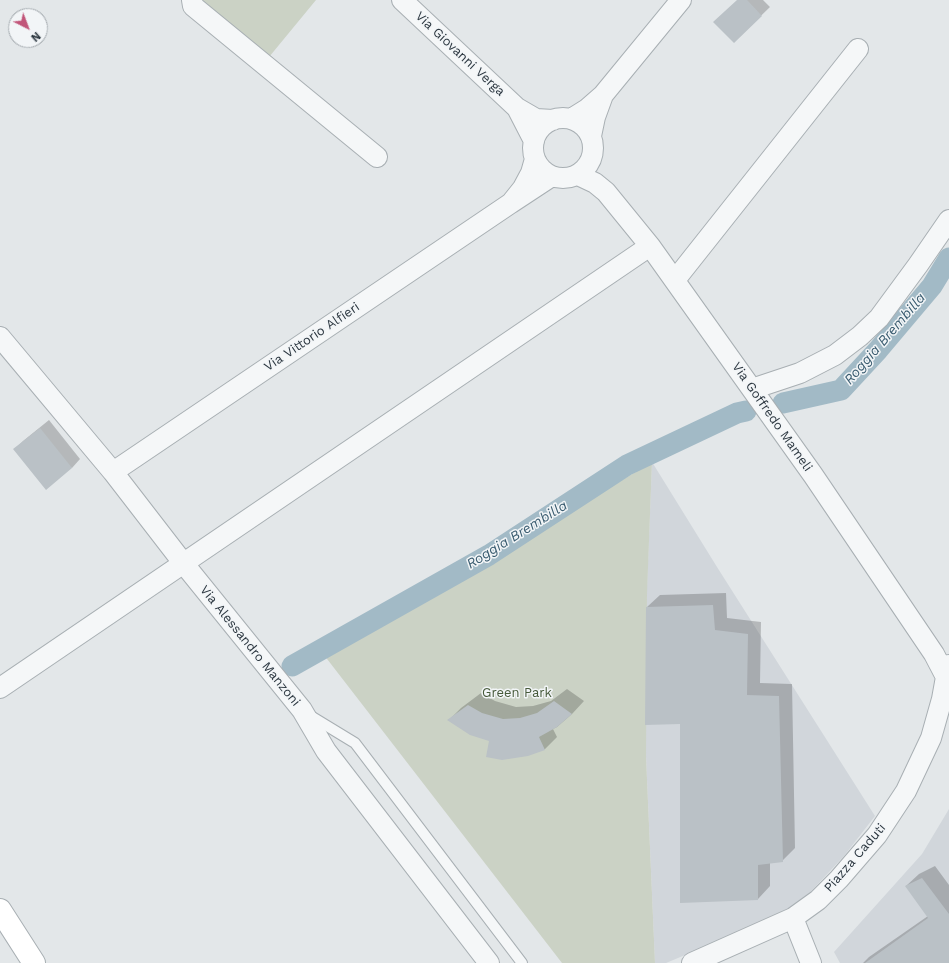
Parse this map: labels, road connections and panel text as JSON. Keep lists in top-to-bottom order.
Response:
{
  "streets": {
    "street": [
      "Via Giovanni Verga",
      "Via Vittorio Alfieri",
      "Via Goffredo Mameli",
      "Via Alessandro Manzoni",
      "Piazza Caduti"
    ]
  },
  "crossings": [
    ["Via Giovanni Verga", "Via Vittorio Alfieri"],
    ["Via Giovanni Verga", "Via Goffredo Mameli"],
    ["Via Vittorio Alfieri", "Via Goffredo Mameli"],
    ["Via Vittorio Alfieri", "Via Alessandro Manzoni"],
    ["Via Goffredo Mameli", "Piazza Caduti"]
  ],
  "water": ["Roggia Brembilla"],
  "parks": ["Green Park"],
  "north": "bottom right"
}
